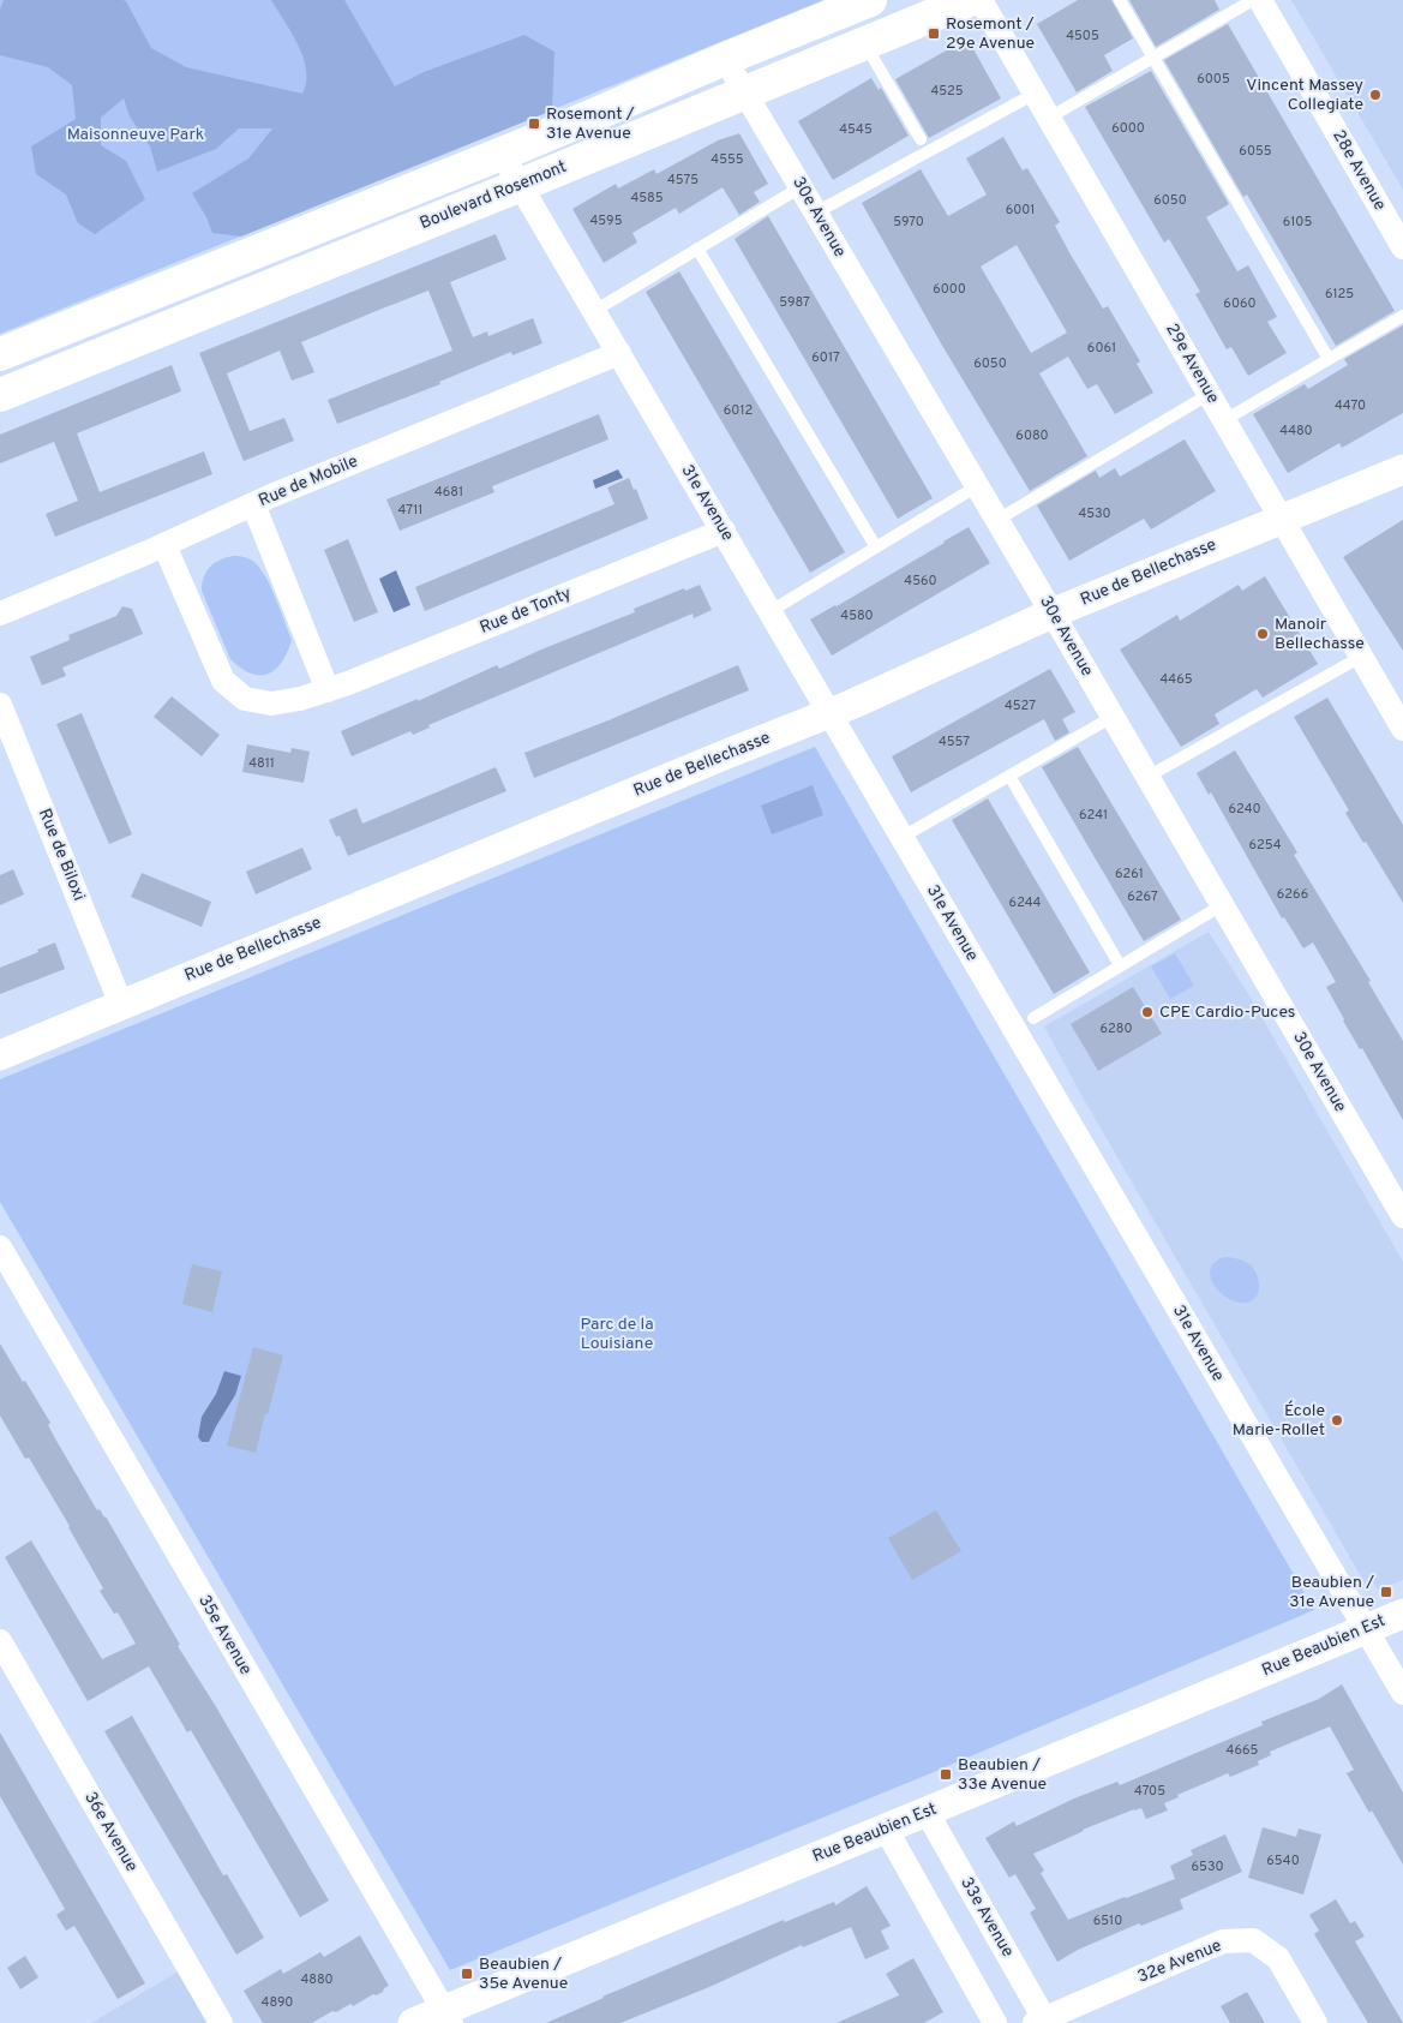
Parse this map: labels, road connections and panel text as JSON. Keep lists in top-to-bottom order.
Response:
{
  "streets": {
    "main road": ["Boulevard Rosemont"],
    "street": [
      "28e Avenue",
      "30e Avenue",
      "29e Avenue",
      "Rue de Mobile",
      "31e Avenue",
      "Rue de Bellechasse",
      "Rue de Tonty",
      "Rue de Biloxi",
      "35e Avenue",
      "Rue Beaubien Est",
      "36e Avenue",
      "33e Avenue",
      "32e Avenue"
    ]
  },
  "crossings": [
    ["Boulevard Rosemont", "30e Avenue"],
    ["Boulevard Rosemont", "31e Avenue"],
    ["30e Avenue", "Rue de Bellechasse"],
    ["29e Avenue", "Rue de Bellechasse"],
    ["Rue de Mobile", "31e Avenue"],
    ["Rue de Mobile", "Rue de Tonty"],
    ["31e Avenue", "Rue de Bellechasse"],
    ["31e Avenue", "Rue de Tonty"],
    ["31e Avenue", "Rue Beaubien Est"],
    ["Rue de Bellechasse", "Rue de Biloxi"],
    ["35e Avenue", "Rue Beaubien Est"],
    ["Rue Beaubien Est", "33e Avenue"],
    ["33e Avenue", "32e Avenue"]
  ],
  "parks": ["Maisonneuve Park", "Parc de la Louisiane"],
  "places": {
    "transit": [
      "Rosemont / 29e Avenue",
      "Rosemont / 31e Avenue",
      "Beaubien / 31e Avenue",
      "Beaubien / 33e Avenue",
      "Beaubien / 35e Avenue"
    ],
    "other": [
      "Vincent Massey Collegiate",
      "Manoir Bellechasse",
      "CPE Cardio-Puces",
      "École Marie-Rollet"
    ]
  },
  "house_numbers": [
    "4505",
    "6005",
    "4525",
    "6000",
    "4545",
    "6055",
    "4555",
    "4575",
    "4585",
    "6050",
    "6001",
    "4595",
    "5970",
    "6105",
    "6000",
    "6125",
    "5987",
    "6060",
    "6061",
    "6017",
    "6050",
    "4470",
    "6012",
    "4480",
    "6080",
    "4681",
    "4711",
    "4530",
    "4560",
    "4580",
    "4465",
    "4527",
    "4557",
    "4811",
    "6240",
    "6241",
    "6254",
    "6261",
    "6266",
    "6267",
    "6244",
    "6280",
    "4665",
    "4705",
    "6540",
    "6530",
    "6510",
    "4880",
    "4890"
  ]
}
